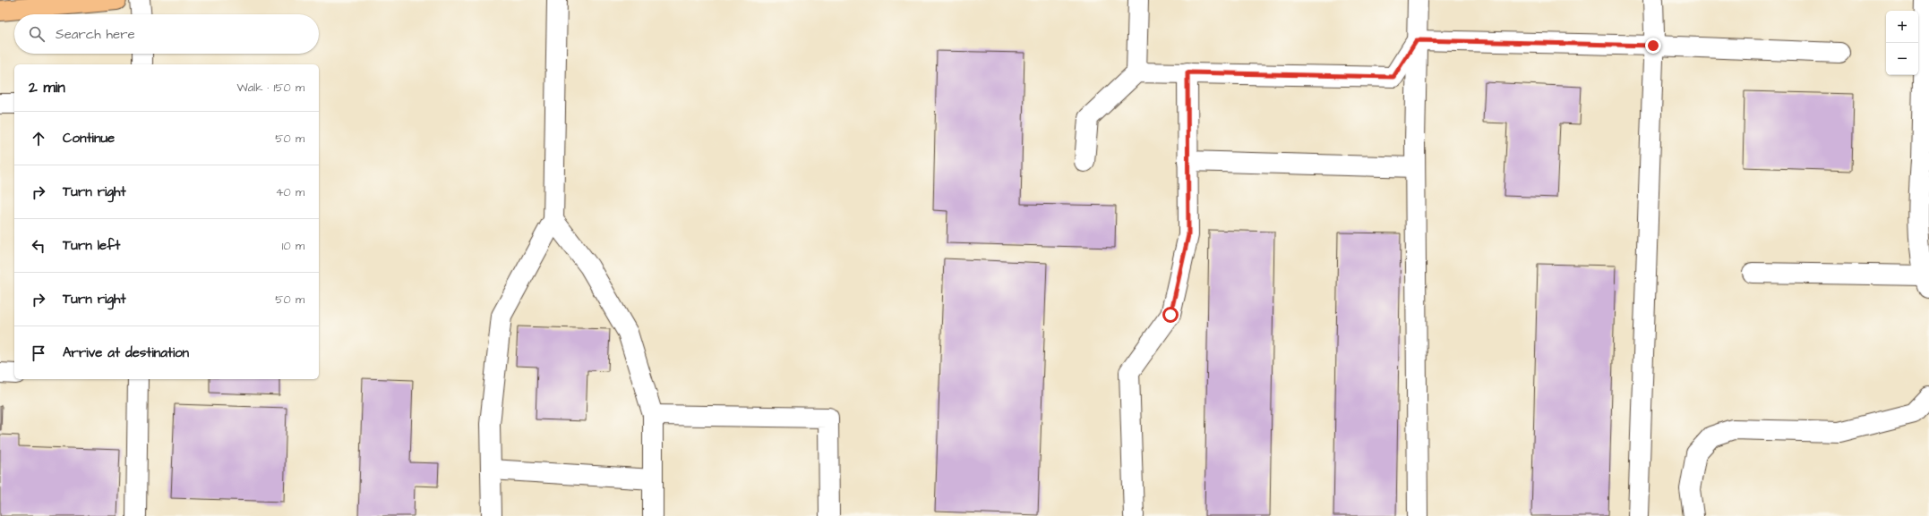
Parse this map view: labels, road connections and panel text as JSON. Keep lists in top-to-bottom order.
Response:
{
  "page": {
    "map_buttons": ["+", "−"],
    "search": "Search here",
    "heading": ["2 min", "Walk · 150 m"],
    "list": [
      ["Continue", "50 m"],
      ["Turn right", "40 m"],
      ["Turn left", "10 m"],
      ["Turn right", "50 m"],
      "Arrive at destination"
    ]
  }
}
